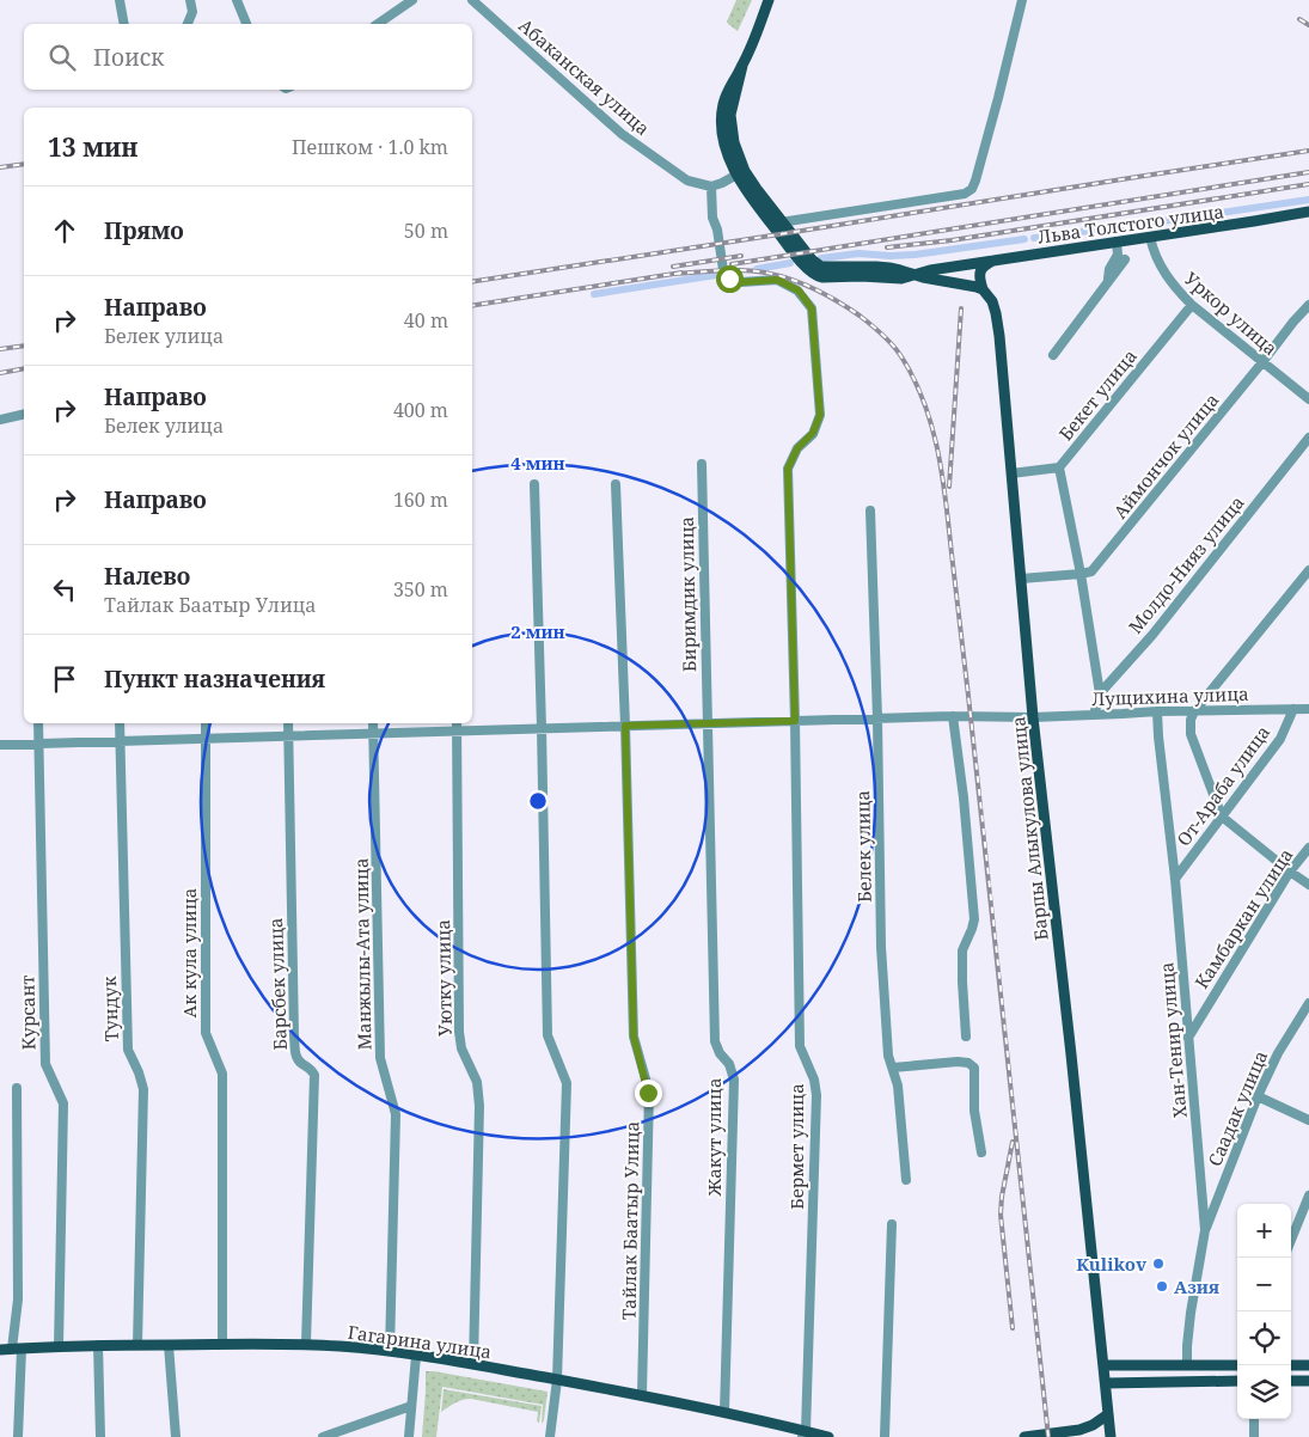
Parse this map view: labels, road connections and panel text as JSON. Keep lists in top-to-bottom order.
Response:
{
  "streets": {
    "main road": ["Льва Толстого улица", "Барпы Алыкулова улица", "Гагарина улица"],
    "street": [
      "Абаканская улица",
      "Уркор улица",
      "Бекет улица",
      "Аймончок улица",
      "Молдо-Нияз улица",
      "Биримдик улица",
      "Лущихина улица",
      "От-Араба улица",
      "Белек улица",
      "Камбаркан улица",
      "Ак кула улица",
      "Манжылы-Ата улица",
      "Уютку улица",
      "Барсбек улица",
      "Тундук",
      "Курсант",
      "Хан-Тенир улица",
      "Саадак улица",
      "Жакут улица",
      "Бермет улица",
      "Тайлак Баатыр Улица"
    ]
  },
  "crossings": [
    ["Льва Толстого улица", "Уркор улица"],
    ["Уркор улица", "Бекет улица"],
    ["Уркор улица", "Аймончок улица"],
    ["Бекет улица", "Барпы Алыкулова улица"],
    ["Молдо-Нияз улица", "Лущихина улица"],
    ["Биримдик улица", "Лущихина улица"],
    ["Биримдик улица", "Жакут улица"],
    ["Лущихина улица", "От-Араба улица"],
    ["Лущихина улица", "Барпы Алыкулова улица"],
    ["Лущихина улица", "Белек улица"],
    ["Лущихина улица", "Ак кула улица"],
    ["Лущихина улица", "Манжылы-Ата улица"],
    ["Лущихина улица", "Уютку улица"],
    ["Лущихина улица", "Барсбек улица"],
    ["Лущихина улица", "Тундук"],
    ["Лущихина улица", "Курсант"],
    ["Лущихина улица", "Хан-Тенир улица"],
    ["Лущихина улица", "Жакут улица"],
    ["Лущихина улица", "Бермет улица"],
    ["Лущихина улица", "Тайлак Баатыр Улица"],
    ["От-Араба улица", "Хан-Тенир улица"],
    ["Камбаркан улица", "Хан-Тенир улица"],
    ["Ак кула улица", "Гагарина улица"],
    ["Манжылы-Ата улица", "Гагарина улица"],
    ["Уютку улица", "Гагарина улица"],
    ["Барсбек улица", "Гагарина улица"],
    ["Тундук", "Гагарина улица"],
    ["Курсант", "Гагарина улица"],
    ["Хан-Тенир улица", "Саадак улица"],
    ["Жакут улица", "Гагарина улица"],
    ["Бермет улица", "Гагарина улица"],
    ["Тайлак Баатыр Улица", "Гагарина улица"]
  ],
  "places": ["Kulikov", "Азия"],
  "page": {
    "search": "Поиск",
    "heading": ["13 мин", "Пешком · 1.0 km"],
    "list": [
      ["Прямо", "50 m"],
      ["Направо", "Белек улица", "40 m"],
      ["Направо", "Белек улица", "400 m"],
      ["Направо", "160 m"],
      ["Налево", "Тайлак Баатыр Улица", "350 m"],
      "Пункт назначения"
    ],
    "map_buttons": ["+", "−"]
  },
  "rings": ["4 мин", "2 мин"]
}
